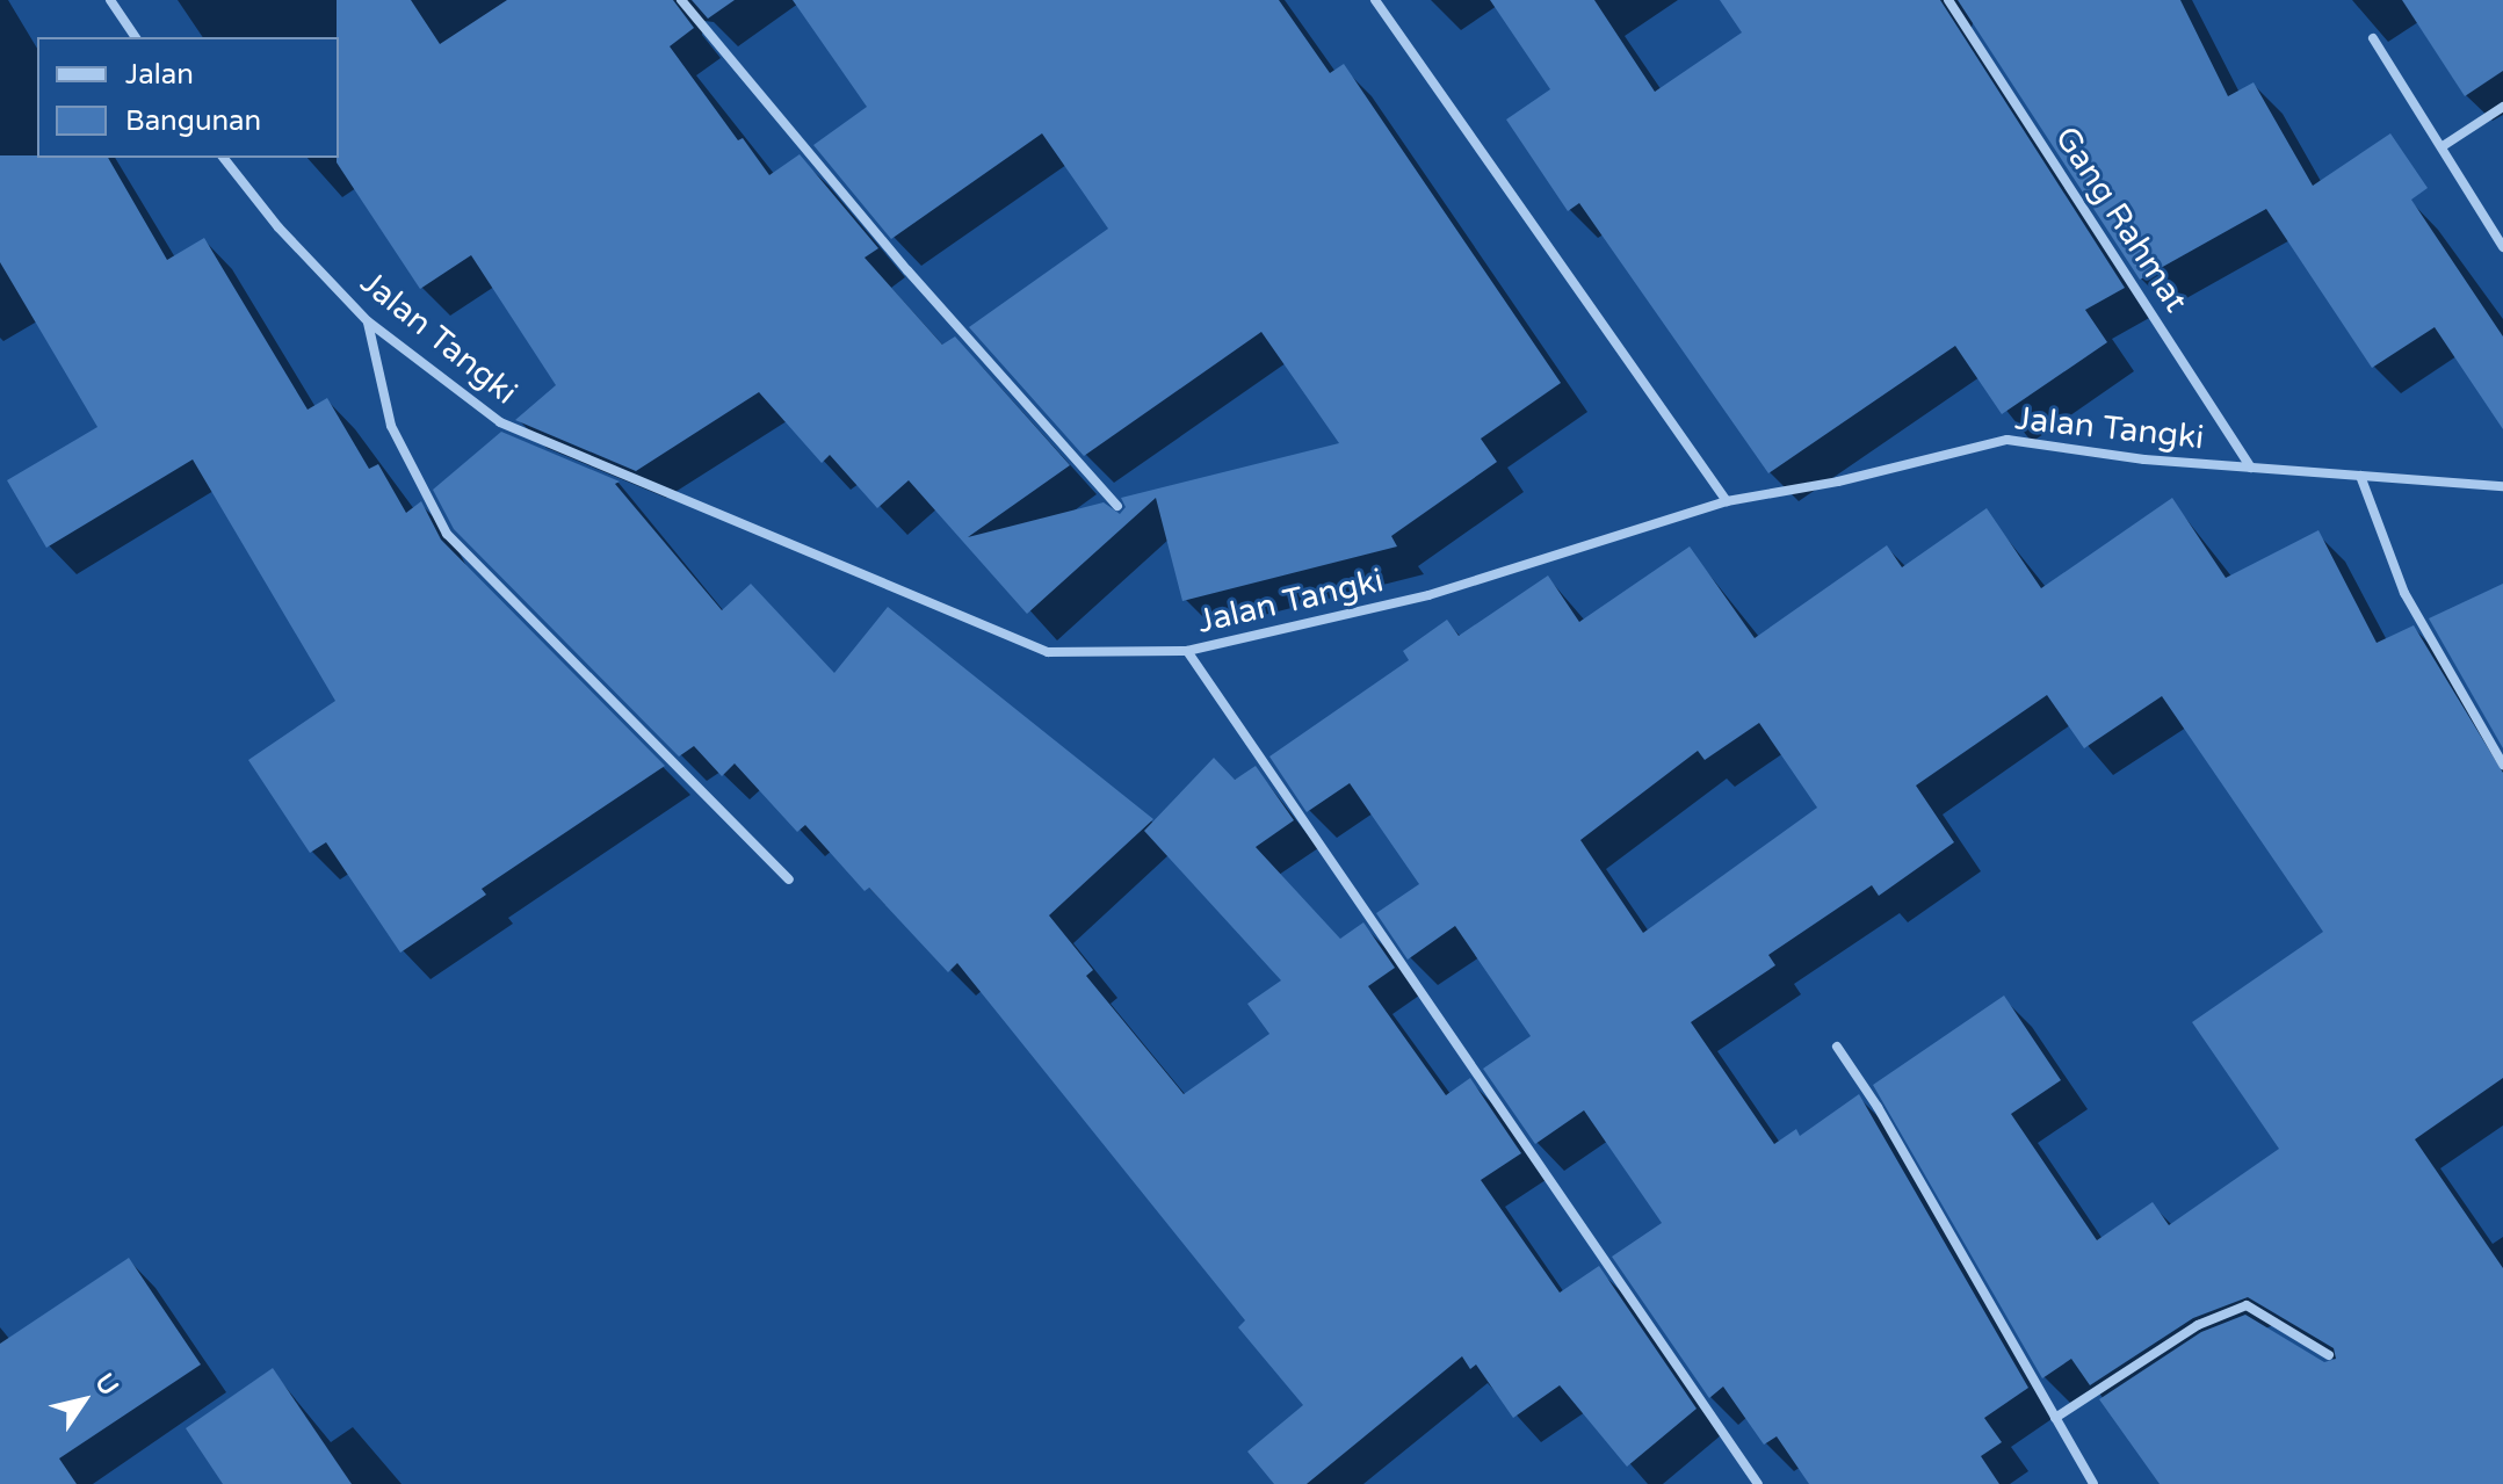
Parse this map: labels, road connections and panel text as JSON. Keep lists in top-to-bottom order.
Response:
{
  "streets": {
    "street": ["Gang Rahmat", "Jalan Tangki"]
  },
  "crossings": [
    ["Gang Rahmat", "Jalan Tangki"]
  ],
  "legend": ["Jalan", "Bangunan"],
  "north": "top right"
}
